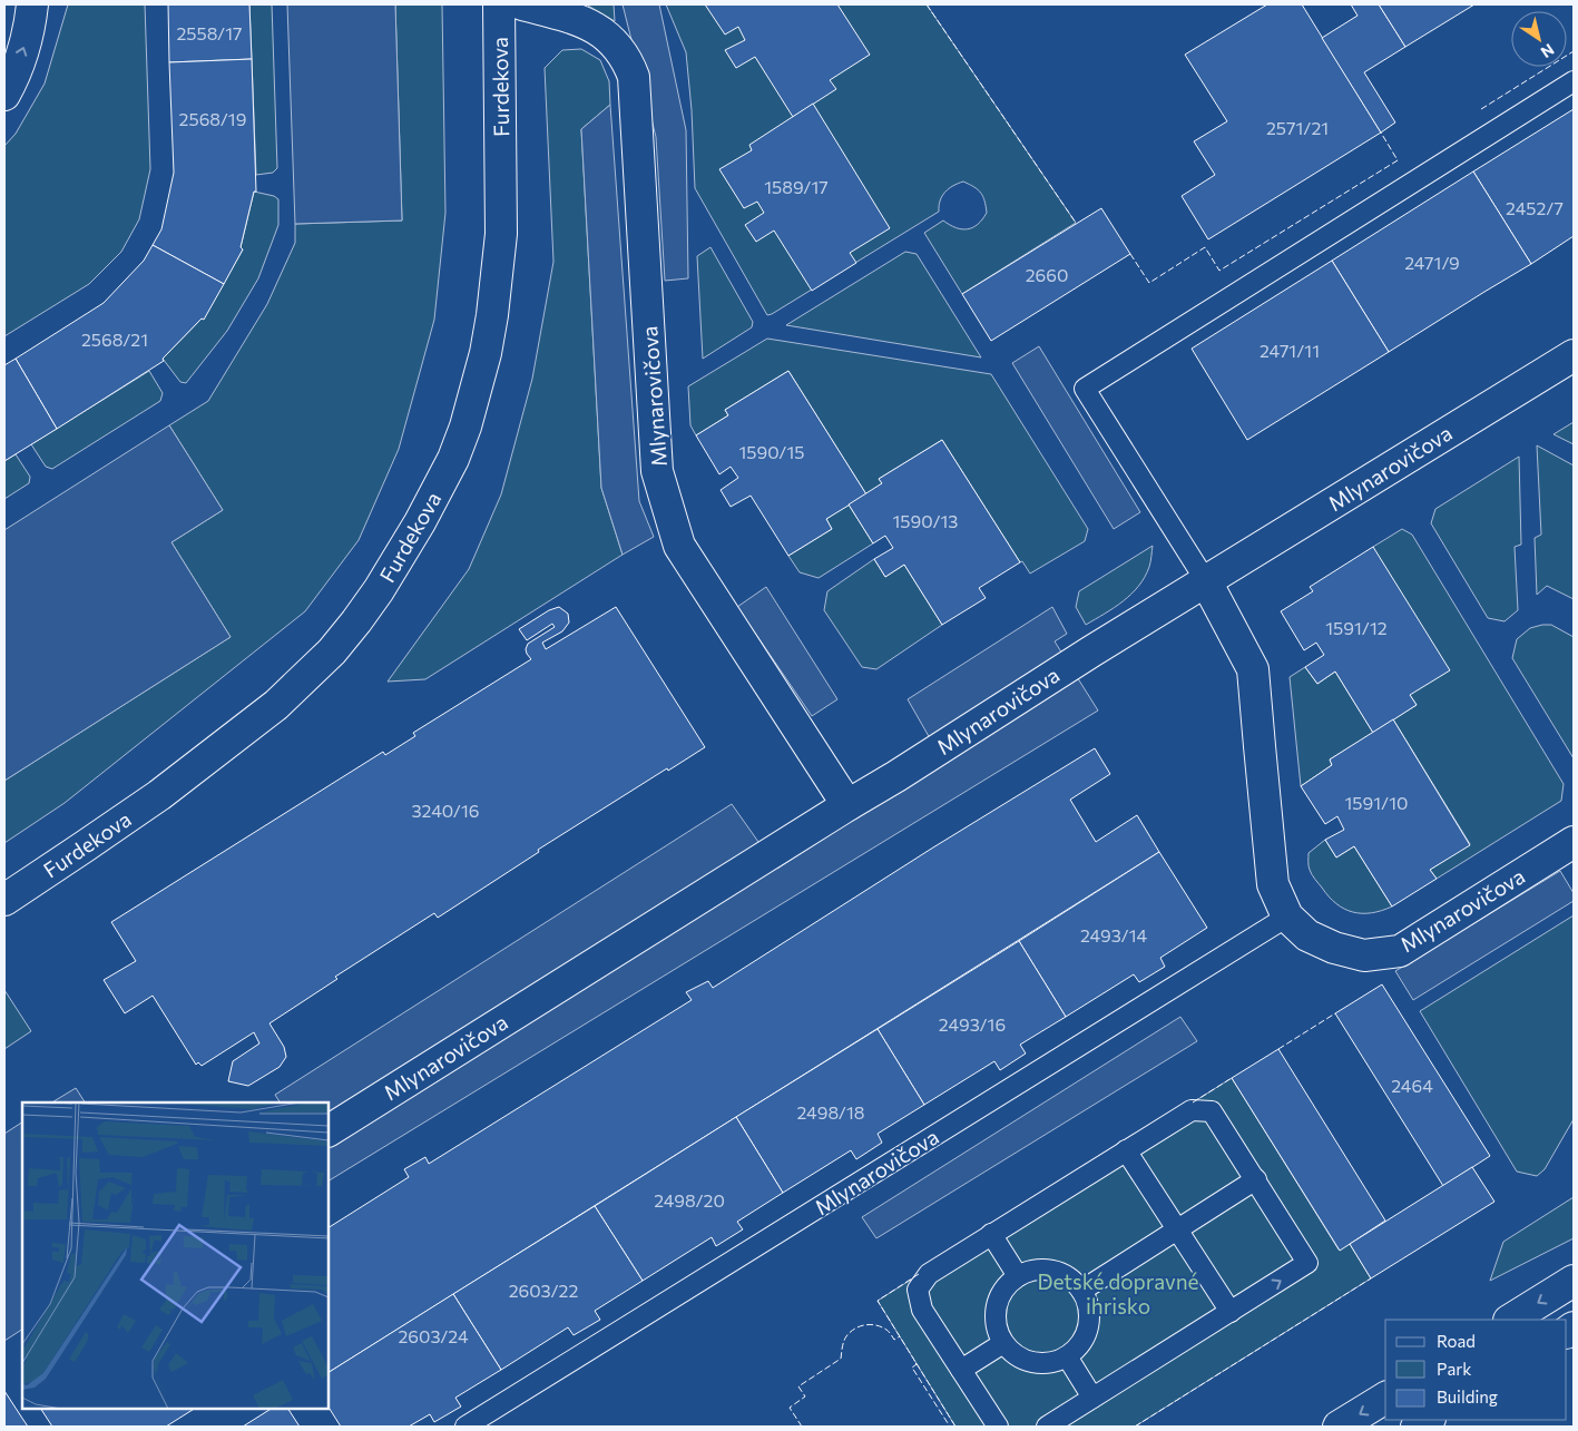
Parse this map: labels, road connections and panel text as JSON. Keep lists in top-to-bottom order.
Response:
{
  "streets": {
    "street": ["Furdekova", "Mlynarovičova"]
  },
  "parks": ["Detské dopravné ihrisko"],
  "house_numbers": [
    "2558/17",
    "2568/19",
    "2571/21",
    "1589/17",
    "2452/7",
    "2471/9",
    "2660",
    "2568/21",
    "2471/11",
    "1590/15",
    "1590/13",
    "1591/12",
    "1591/10",
    "3240/16",
    "2493/14",
    "2493/16",
    "2464",
    "2498/18",
    "2498/20",
    "2603/22",
    "2603/24"
  ],
  "legend": ["Road", "Park", "Building"],
  "north": "bottom right"
}
